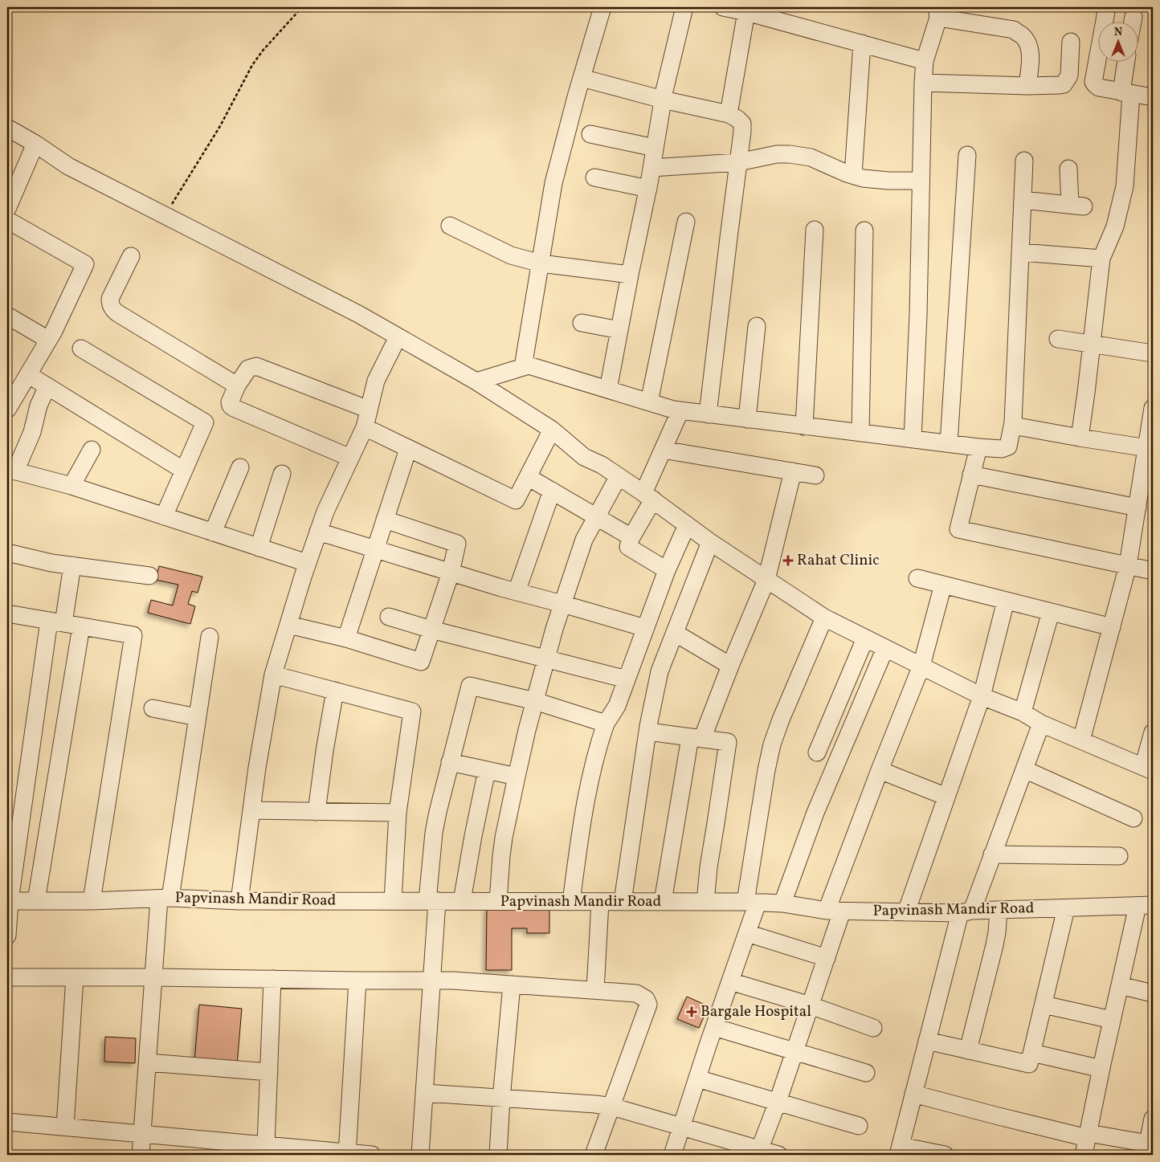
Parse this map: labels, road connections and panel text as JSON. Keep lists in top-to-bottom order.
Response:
{
  "streets": {
    "street": ["Papvinash Mandir Road"]
  },
  "places": {
    "health": ["Rahat Clinic", "Bargale Hospital"]
  },
  "north": "top"
}
